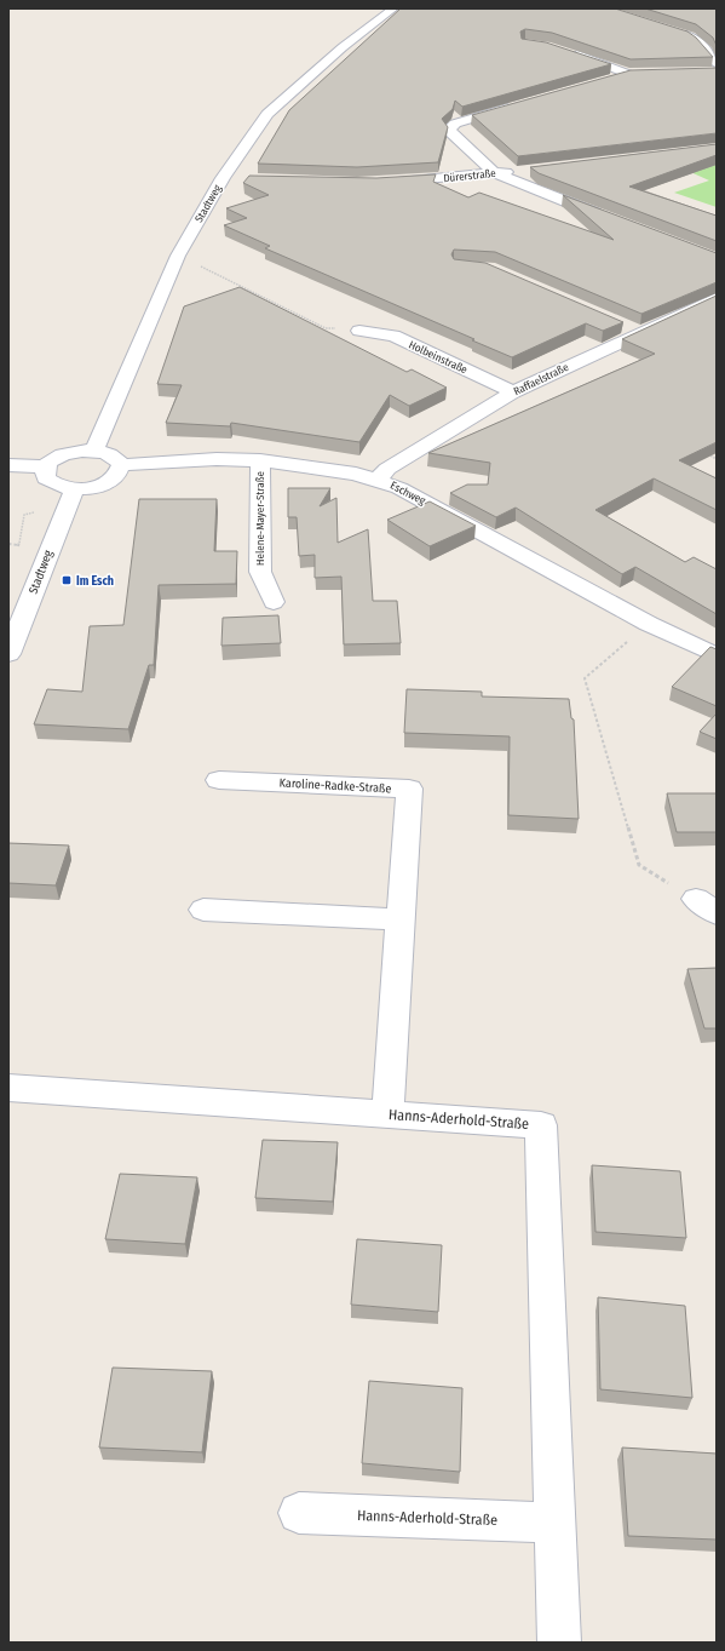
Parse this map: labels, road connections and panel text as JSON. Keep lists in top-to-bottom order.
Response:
{
  "streets": {
    "street": [
      "Dürerstraße",
      "Stadtweg",
      "Holbeinstraße",
      "Raffaelstraße",
      "Eschweg",
      "Helene-Mayer-Straße",
      "Karoline-Radke-Straße",
      "Hanns-Aderhold-Straße"
    ]
  },
  "crossings": [
    ["Holbeinstraße", "Raffaelstraße"],
    ["Raffaelstraße", "Eschweg"],
    ["Eschweg", "Helene-Mayer-Straße"],
    ["Karoline-Radke-Straße", "Hanns-Aderhold-Straße"]
  ],
  "places": {
    "transit": ["Im Esch"]
  }
}
